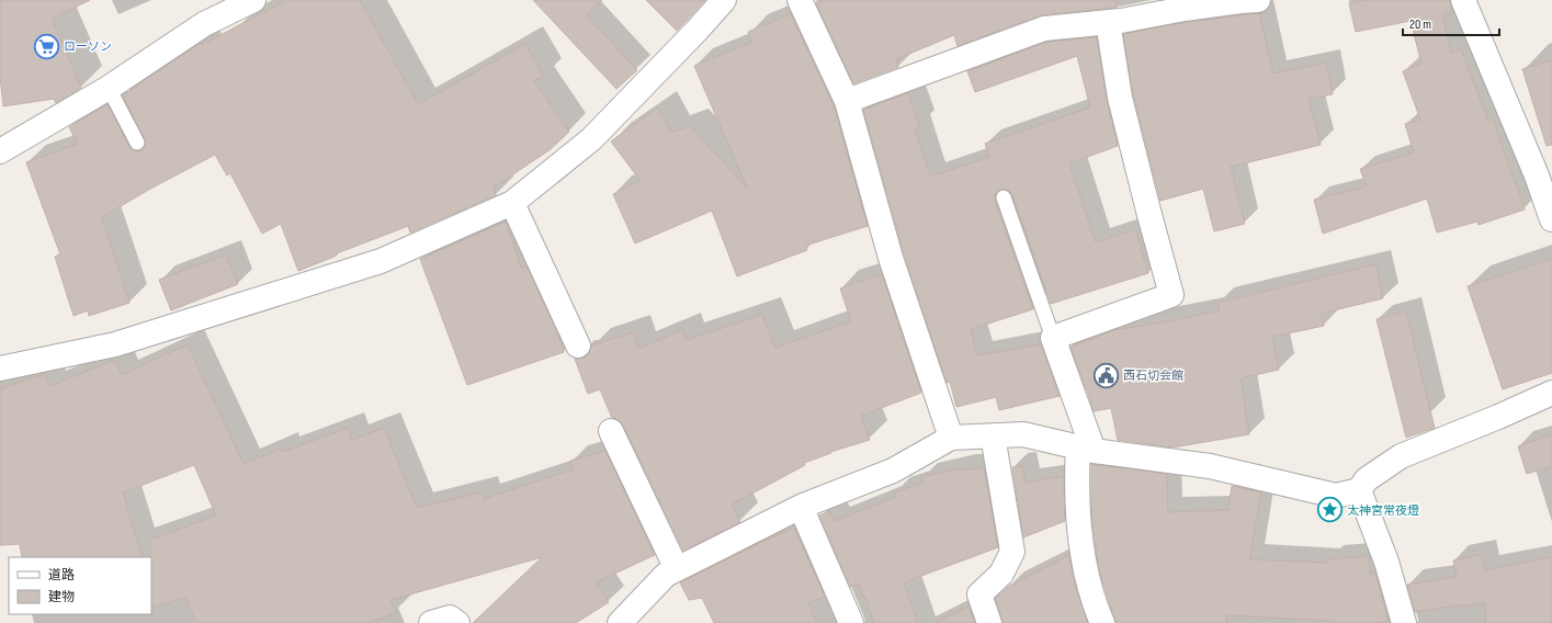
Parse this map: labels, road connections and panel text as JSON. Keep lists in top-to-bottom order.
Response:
{
  "places": {
    "supermarket": ["ローソン"],
    "public building": ["西石切会館"],
    "place": ["太神宮常夜燈"]
  },
  "legend": ["道路", "建物"],
  "scale_bar": "20 m"
}
